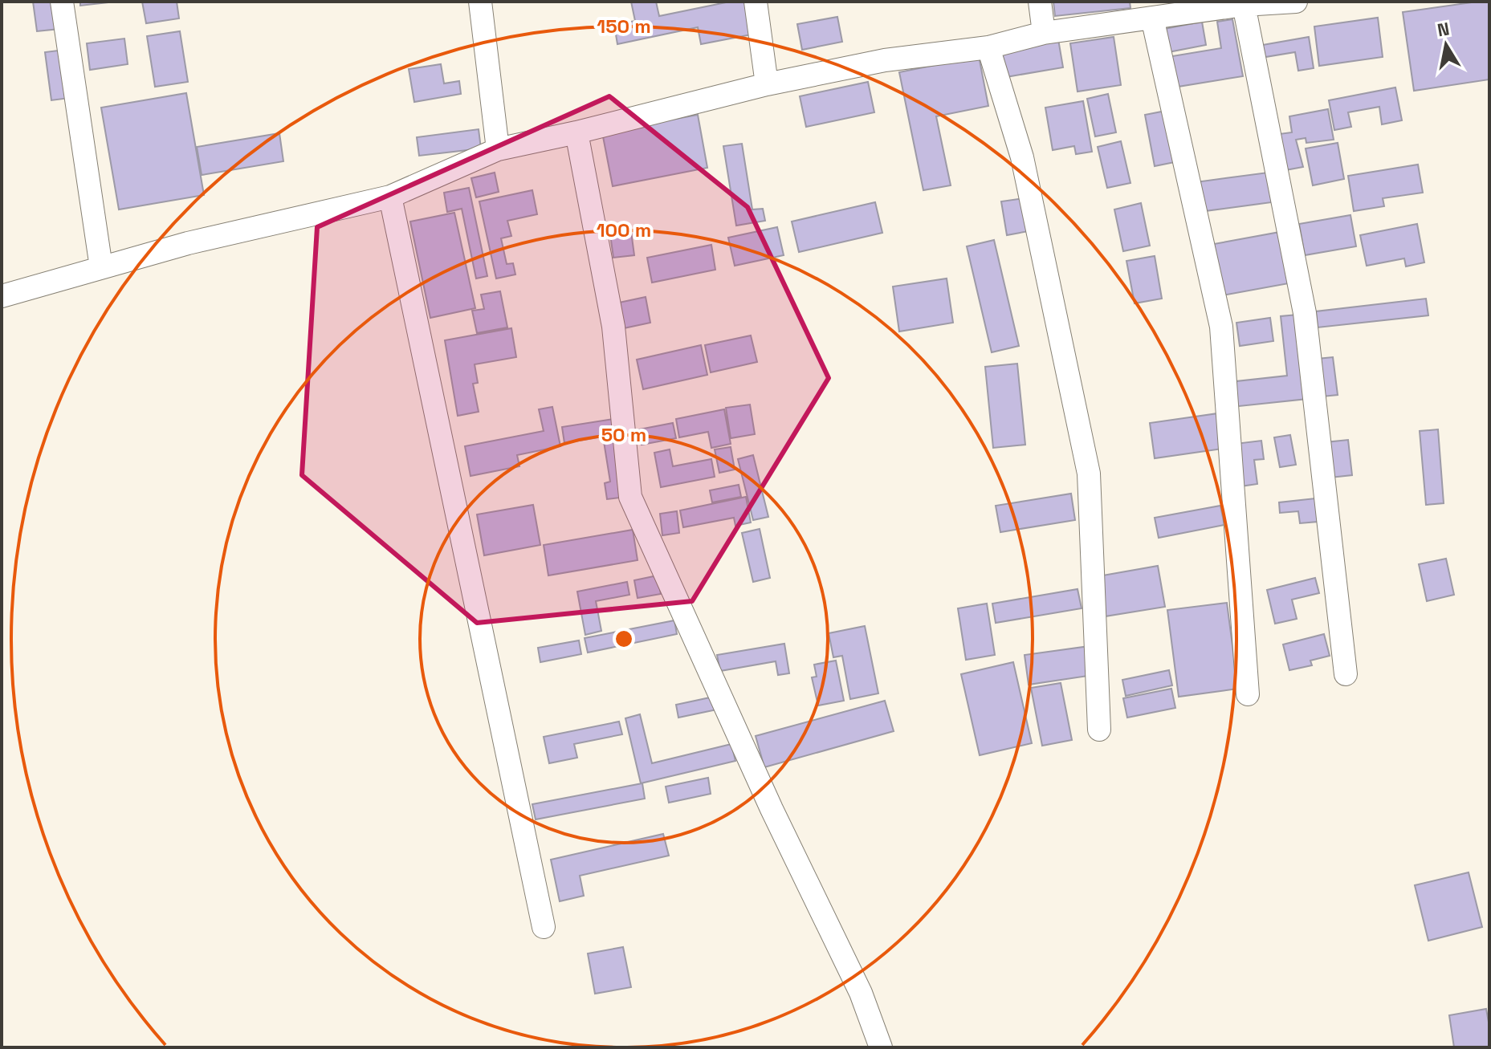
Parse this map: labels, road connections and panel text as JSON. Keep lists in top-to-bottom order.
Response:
{
  "north": "top",
  "rings": ["150 m", "100 m", "50 m"]
}
